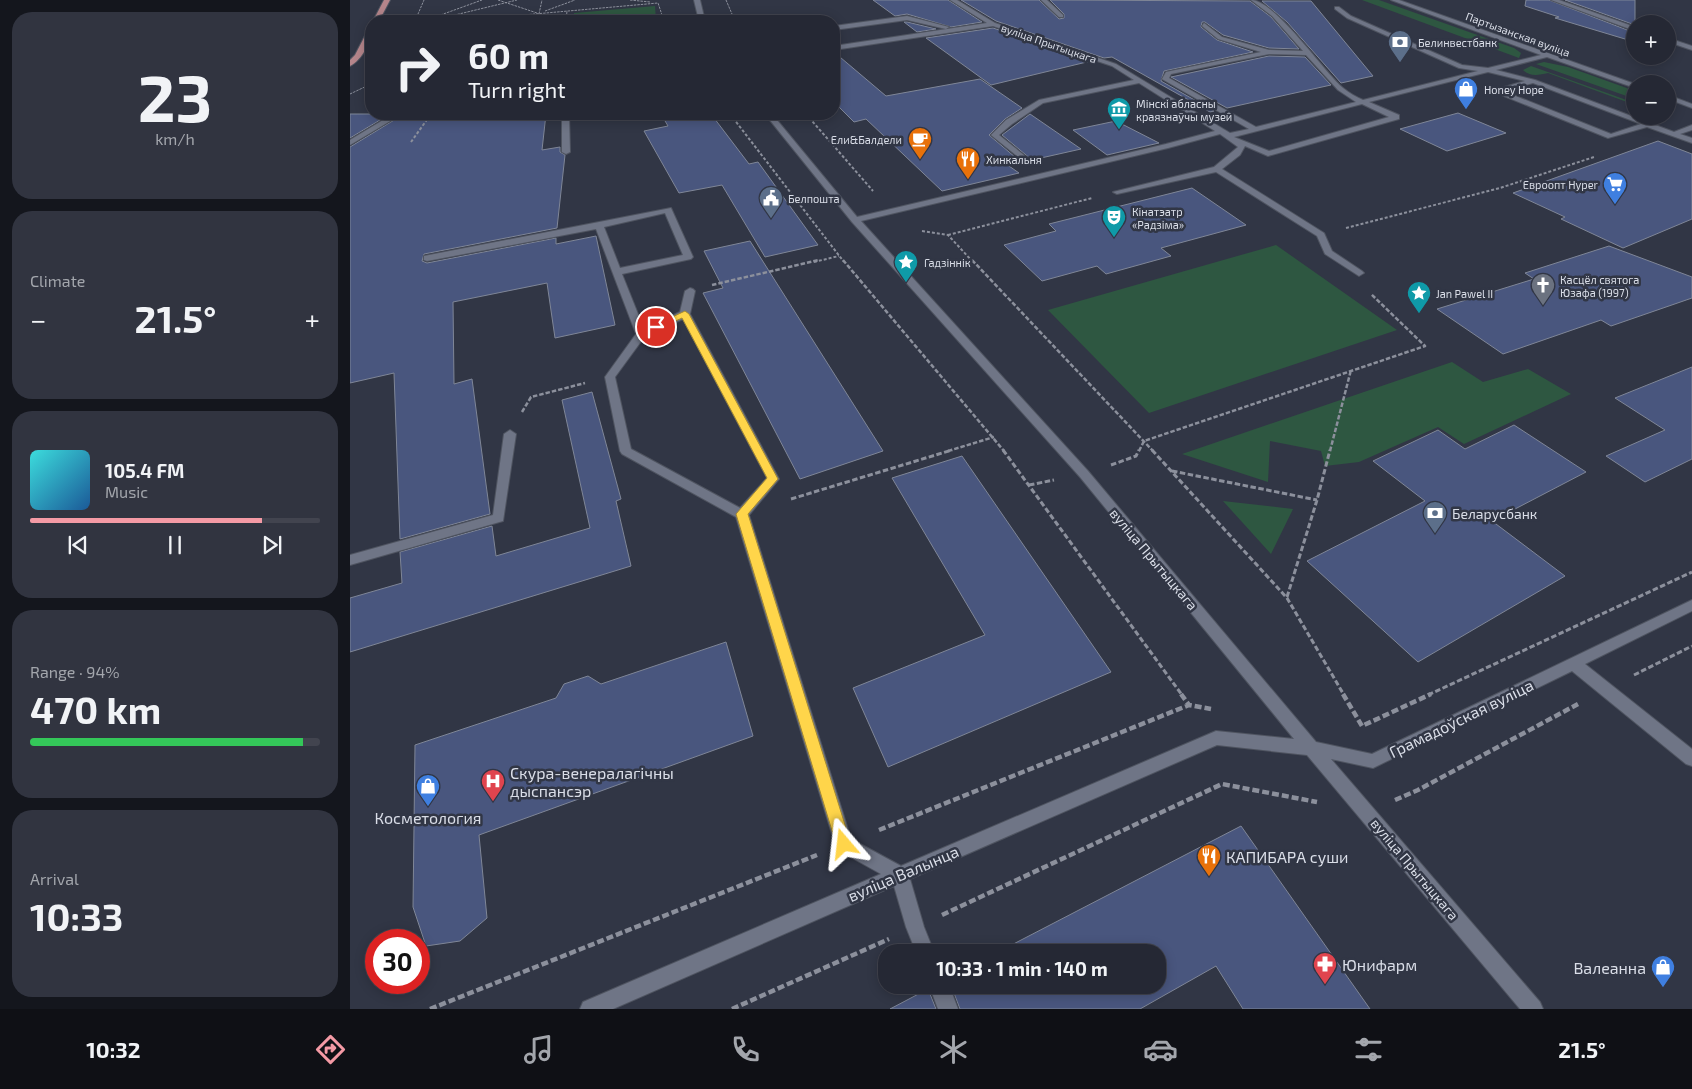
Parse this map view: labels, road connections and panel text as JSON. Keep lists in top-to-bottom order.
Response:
{
  "streets": {
    "street": [
      "Партызанская вуліца",
      "вуліца Прытыцкага",
      "Грамадоўская вуліца",
      "вуліца Валынца"
    ]
  },
  "crossings": [
    ["вуліца Прытыцкага", "Грамадоўская вуліца"],
    ["Грамадоўская вуліца", "вуліца Валынца"]
  ],
  "places": {
    "bank": ["Белинвестбанк", "Беларусбанк"],
    "shop": ["Honey Hope", "Косметология", "Валеанна"],
    "museum": ["Мінскі абласны краязнаўчы музей"],
    "cafe": ["Ели&Балдели"],
    "restaurant": ["Хинкальня", "КАПИБАРА суши"],
    "supermarket": ["Евроопт Hyper"],
    "public building": ["Белпошта"],
    "theatre": ["Кінатэатр «Радзіма»"],
    "place": ["Гадзіннік", "Jan Pawel II"],
    "church": ["Касцёл святога Юзафа (1997)"],
    "hospital": ["Скура-венералагічны дыспансэр"],
    "pharmacy": ["Юнифарм"]
  },
  "page": {
    "tile": [
      ["23", "km/h"],
      "Climate",
      ["Range · 94%", "470 km"],
      ["Arrival", "10:33"]
    ],
    "map_buttons": ["+", "−"],
    "turn": ["60 m", "Turn right"],
    "heat": ["−", "21.5°", "+"],
    "song": ["105.4 FM", "Music"],
    "limit": "30",
    "trip": "10:33 · 1 min · 140 m",
    "tabs": ["10:32", "21.5°"]
  }
}
